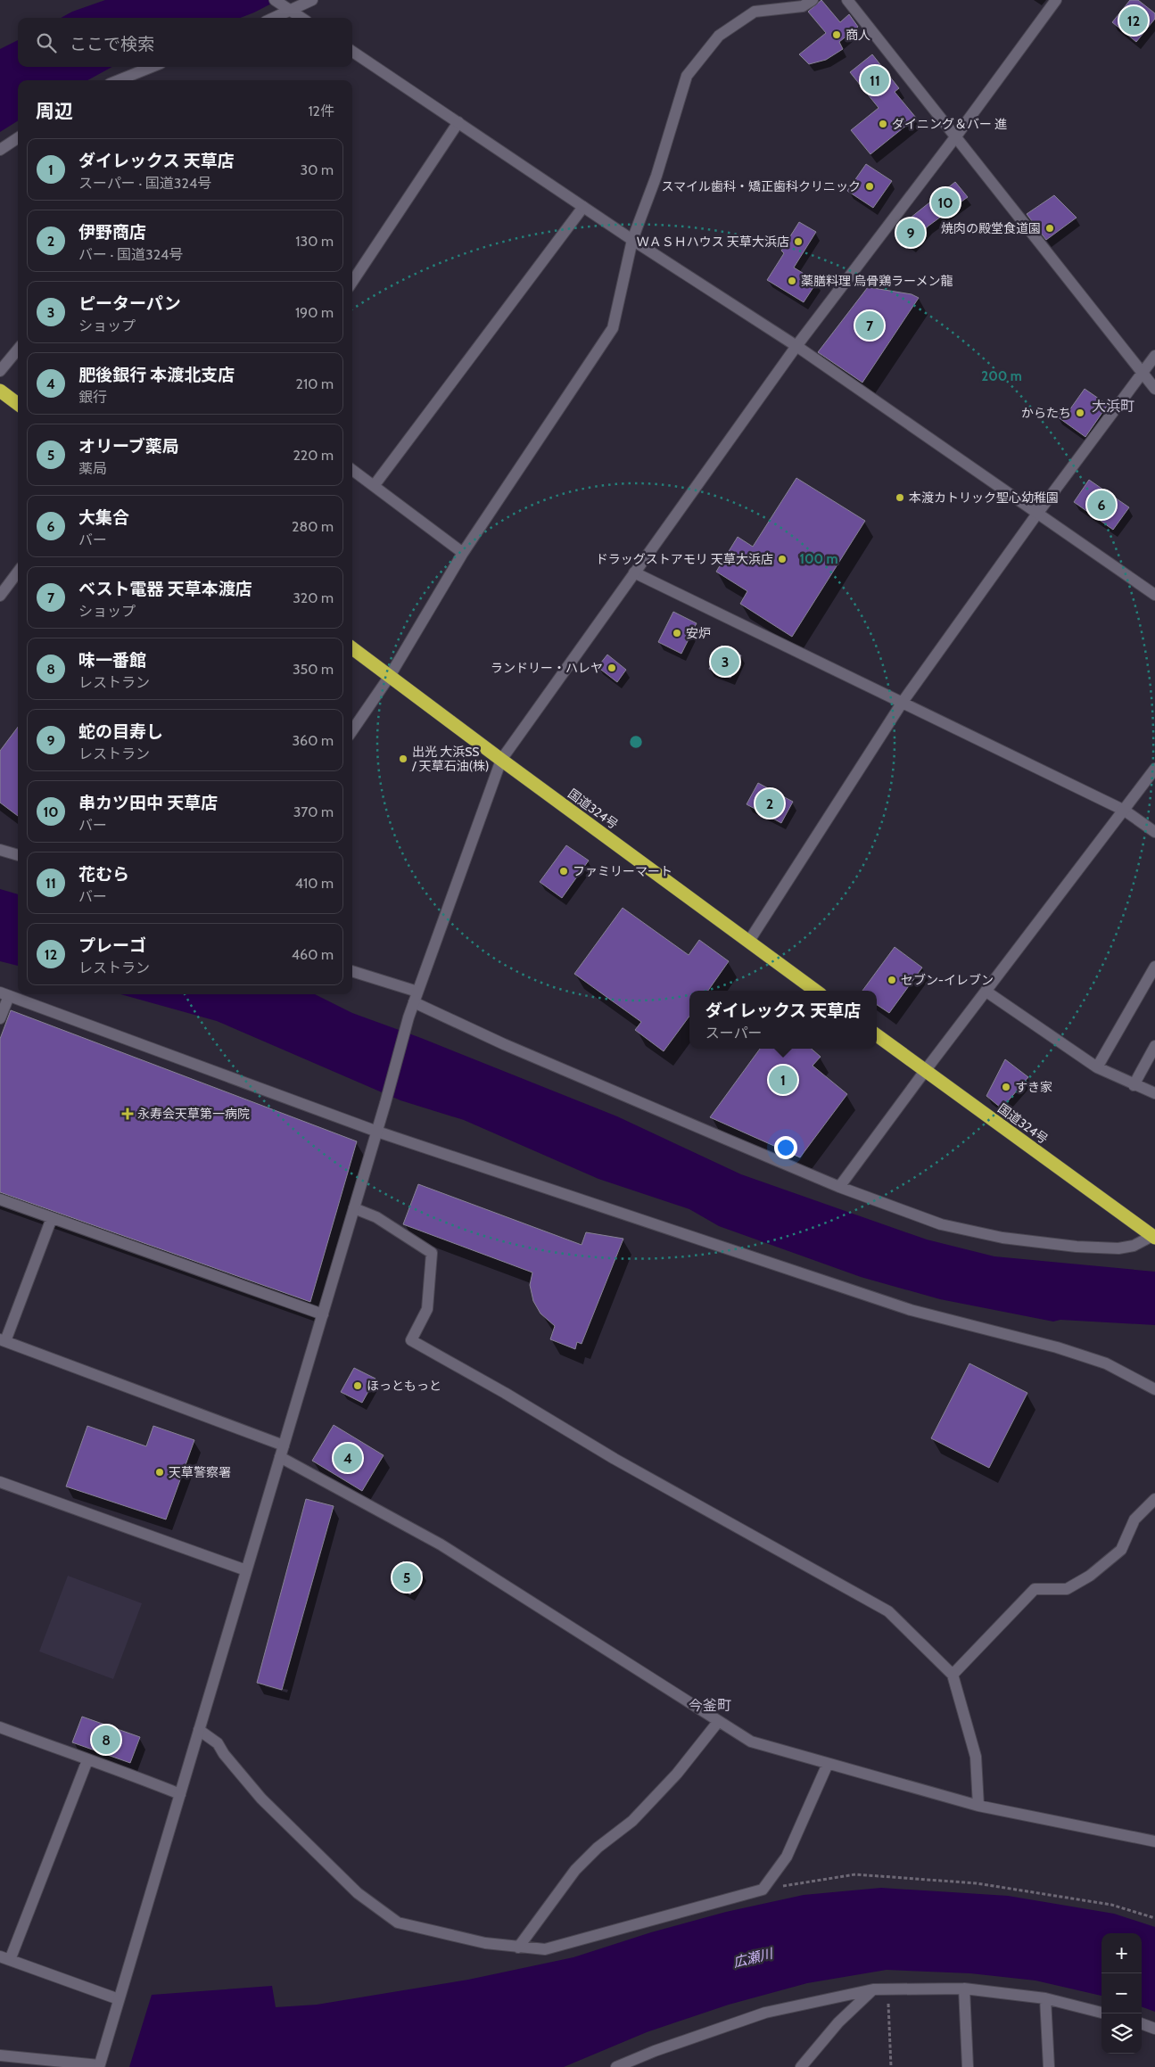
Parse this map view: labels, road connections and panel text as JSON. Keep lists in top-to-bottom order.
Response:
{
  "streets": {
    "highway": ["国道324号"]
  },
  "districts": ["大浜町", "今釜町"],
  "water": ["広瀬川"],
  "places": {
    "other": [
      "商人",
      "ダイニング＆バー 進",
      "スマイル歯科・矯正歯科クリニック",
      "焼肉の殿堂食道園",
      "ＷＡＳＨハウス 天草大浜店",
      "薬膳料理 烏骨鶏ラーメン龍",
      "からたち",
      "本渡カトリック聖心幼稚園",
      "ドラッグストアモリ 天草大浜店",
      "安炉",
      "ランドリー・ハレヤ",
      "出光 大浜SS / 天草石油(株)",
      "ファミリーマート",
      "セブン-イレブン",
      "すき家",
      "ほっともっと",
      "天草警察署"
    ],
    "health": ["永寿会天草第一病院"]
  },
  "page": {
    "pins": [
      "12",
      "11",
      "10",
      "9",
      "7",
      "6",
      "3",
      "2",
      "1",
      "4",
      "5",
      "8"
    ],
    "search": "ここで検索",
    "heading": ["周辺", "12件"],
    "list": [
      {
        "mark": "1",
        "name": "ダイレックス 天草店",
        "note": "スーパー · 国道324号",
        "value": "30 m"
      },
      {
        "mark": "2",
        "name": "伊野商店",
        "note": "バー · 国道324号",
        "value": "130 m"
      },
      {
        "mark": "3",
        "name": "ピーターパン",
        "note": "ショップ",
        "value": "190 m"
      },
      {
        "mark": "4",
        "name": "肥後銀行 本渡北支店",
        "note": "銀行",
        "value": "210 m"
      },
      {
        "mark": "5",
        "name": "オリーブ薬局",
        "note": "薬局",
        "value": "220 m"
      },
      {
        "mark": "6",
        "name": "大集合",
        "note": "バー",
        "value": "280 m"
      },
      {
        "mark": "7",
        "name": "ベスト電器 天草本渡店",
        "note": "ショップ",
        "value": "320 m"
      },
      {
        "mark": "8",
        "name": "味一番館",
        "note": "レストラン",
        "value": "350 m"
      },
      {
        "mark": "9",
        "name": "蛇の目寿し",
        "note": "レストラン",
        "value": "360 m"
      },
      {
        "mark": "10",
        "name": "串カツ田中 天草店",
        "note": "バー",
        "value": "370 m"
      },
      {
        "mark": "11",
        "name": "花むら",
        "note": "バー",
        "value": "410 m"
      },
      {
        "mark": "12",
        "name": "プレーゴ",
        "note": "レストラン",
        "value": "460 m"
      }
    ],
    "popup": ["ダイレックス 天草店", "スーパー"],
    "map_buttons": ["+", "−"]
  },
  "rings": ["200 m", "100 m"]
}
